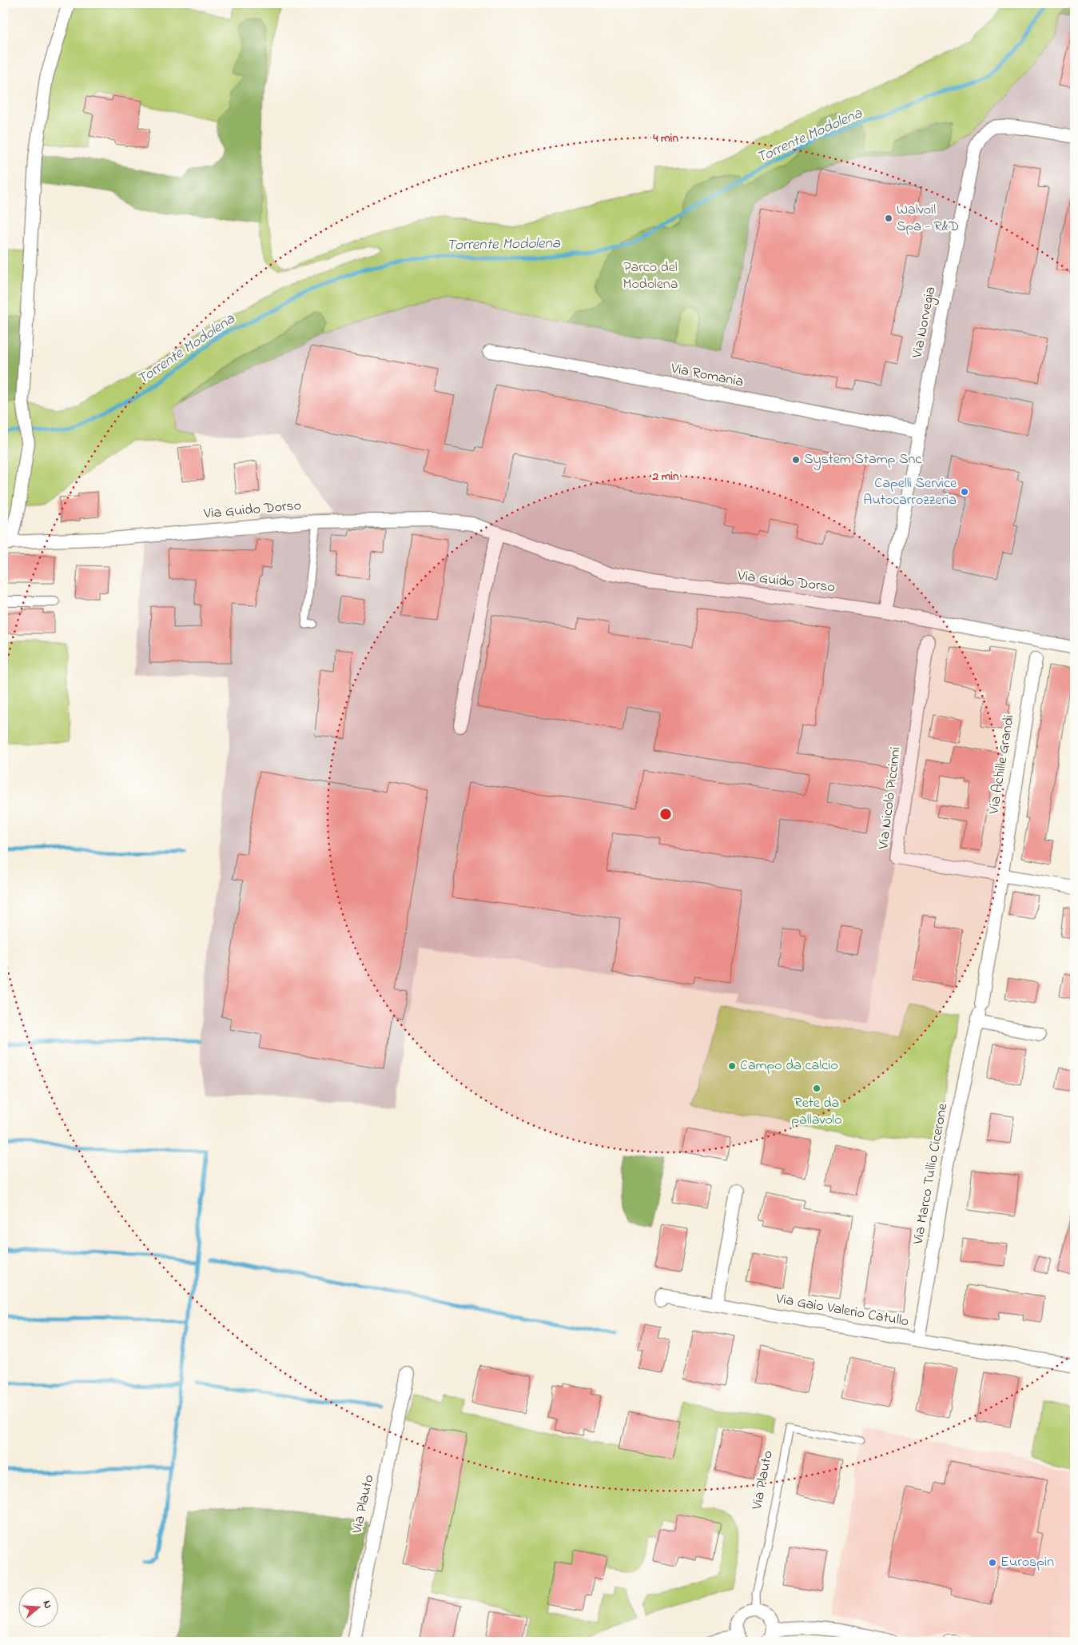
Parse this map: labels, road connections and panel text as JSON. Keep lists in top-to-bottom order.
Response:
{
  "streets": {
    "street": [
      "Via Norvegia",
      "Via Romania",
      "Via Guido Dorso",
      "Via Achille Grandi",
      "Via Nicolò Piccinni",
      "Via Marco Tullio Cicerone",
      "Via Gaio Valerio Catullo",
      "Via Plauto"
    ]
  },
  "crossings": [
    ["Via Norvegia", "Via Romania"],
    ["Via Norvegia", "Via Guido Dorso"],
    ["Via Achille Grandi", "Via Nicolò Piccinni"],
    ["Via Marco Tullio Cicerone", "Via Gaio Valerio Catullo"]
  ],
  "water": ["Torrente Modolena"],
  "parks": ["Parco del Modolena"],
  "places": [
    "Walvoil Spa - R&D",
    "System Stamp Snc",
    "Capelli Service Autocarrozzeria",
    "Campo da calcio",
    "Rete da pallavolo",
    "Eurospin"
  ],
  "north": "right",
  "rings": ["4 min", "2 min"]
}
